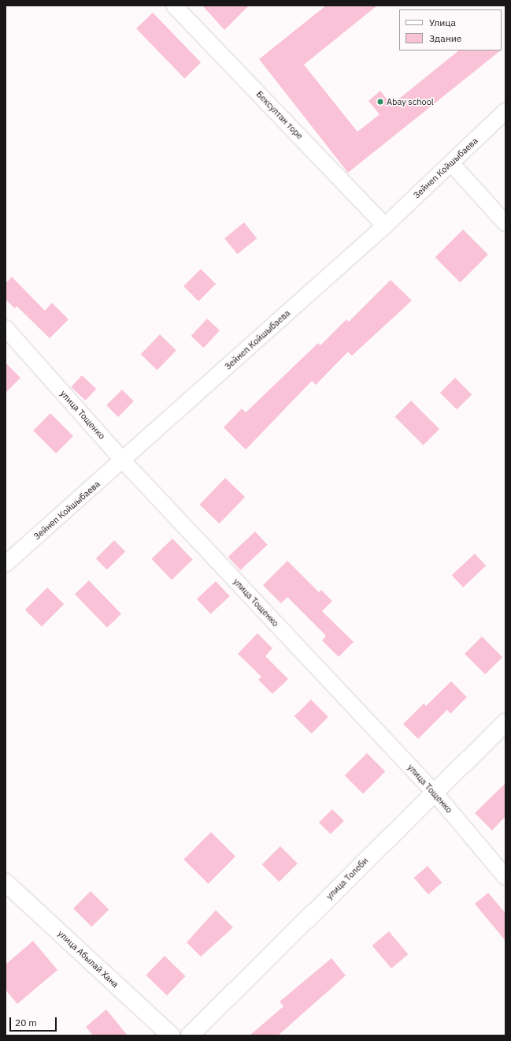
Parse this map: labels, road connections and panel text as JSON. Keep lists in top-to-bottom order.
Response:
{
  "streets": {
    "street": [
      "Бексултан торе",
      "Зейнеп Койшыбаева",
      "улица Тощенко",
      "улица Толеби",
      "улица Абылай Хана"
    ]
  },
  "crossings": [
    ["Бексултан торе", "Зейнеп Койшыбаева"],
    ["Зейнеп Койшыбаева", "улица Тощенко"],
    ["улица Тощенко", "улица Толеби"]
  ],
  "places": ["Abay school"],
  "legend": ["Улица", "Здание"],
  "scale_bar": "20 m"
}
